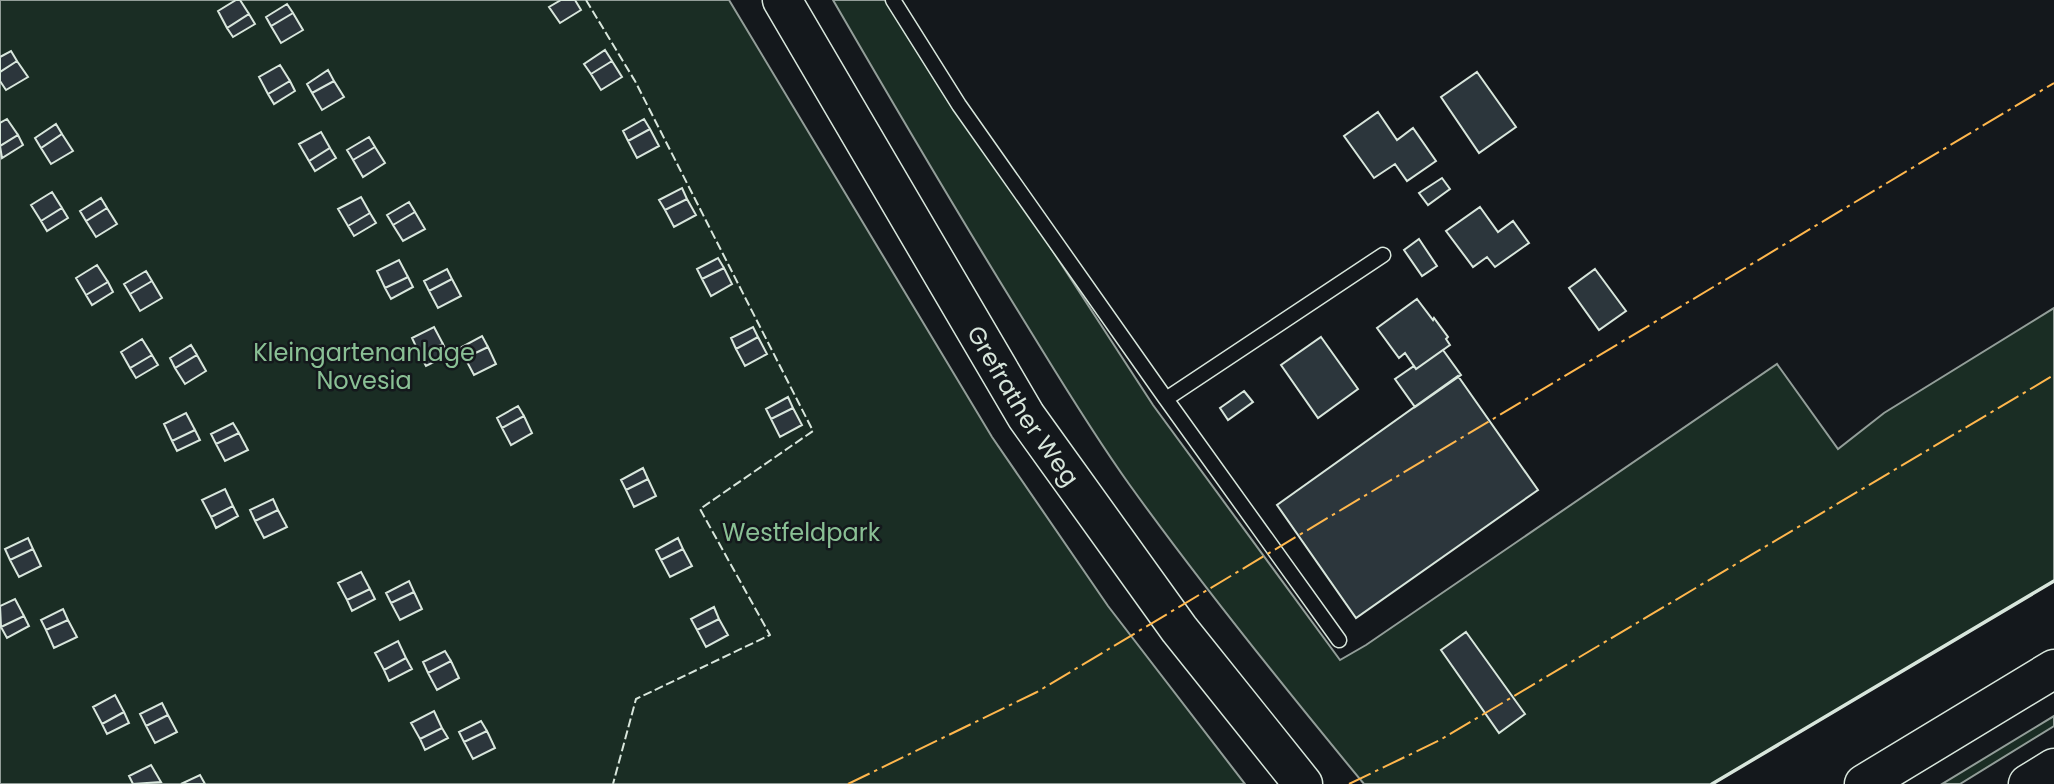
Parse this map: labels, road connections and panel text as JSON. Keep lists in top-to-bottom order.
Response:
{
  "streets": {
    "main road": ["Grefrather Weg"]
  },
  "parks": ["Kleingartenanlage Novesia", "Westfeldpark"]
}
